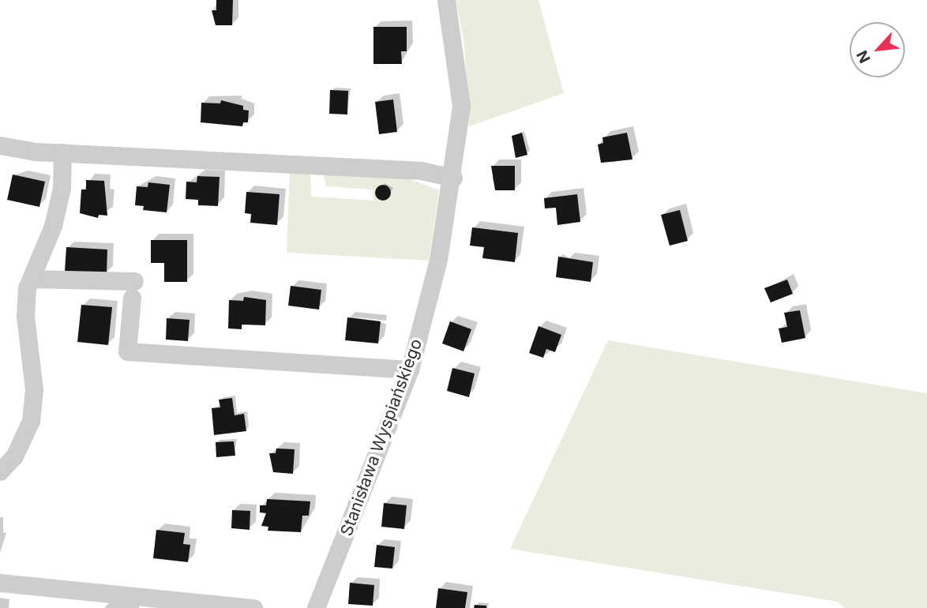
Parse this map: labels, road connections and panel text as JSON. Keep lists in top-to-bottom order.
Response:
{
  "streets": {
    "street": ["Stanisława Wyspiańskiego"]
  },
  "north": "bottom left"
}
